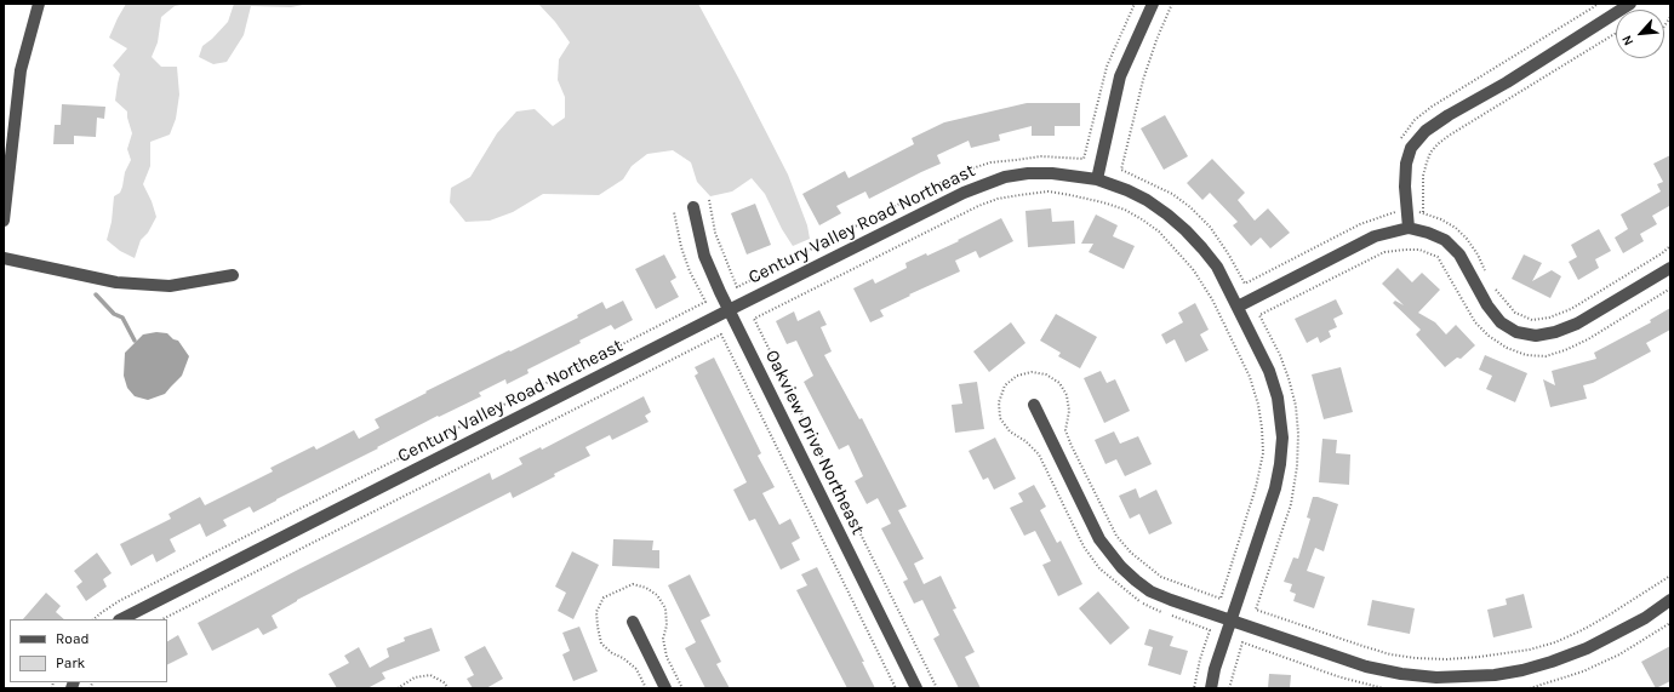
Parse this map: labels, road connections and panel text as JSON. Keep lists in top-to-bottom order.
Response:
{
  "streets": {
    "street": ["Century Valley Road Northeast", "Oakview Drive Northeast"]
  },
  "crossings": [
    ["Century Valley Road Northeast", "Oakview Drive Northeast"]
  ],
  "legend": ["Road", "Park"],
  "north": "bottom left"
}
